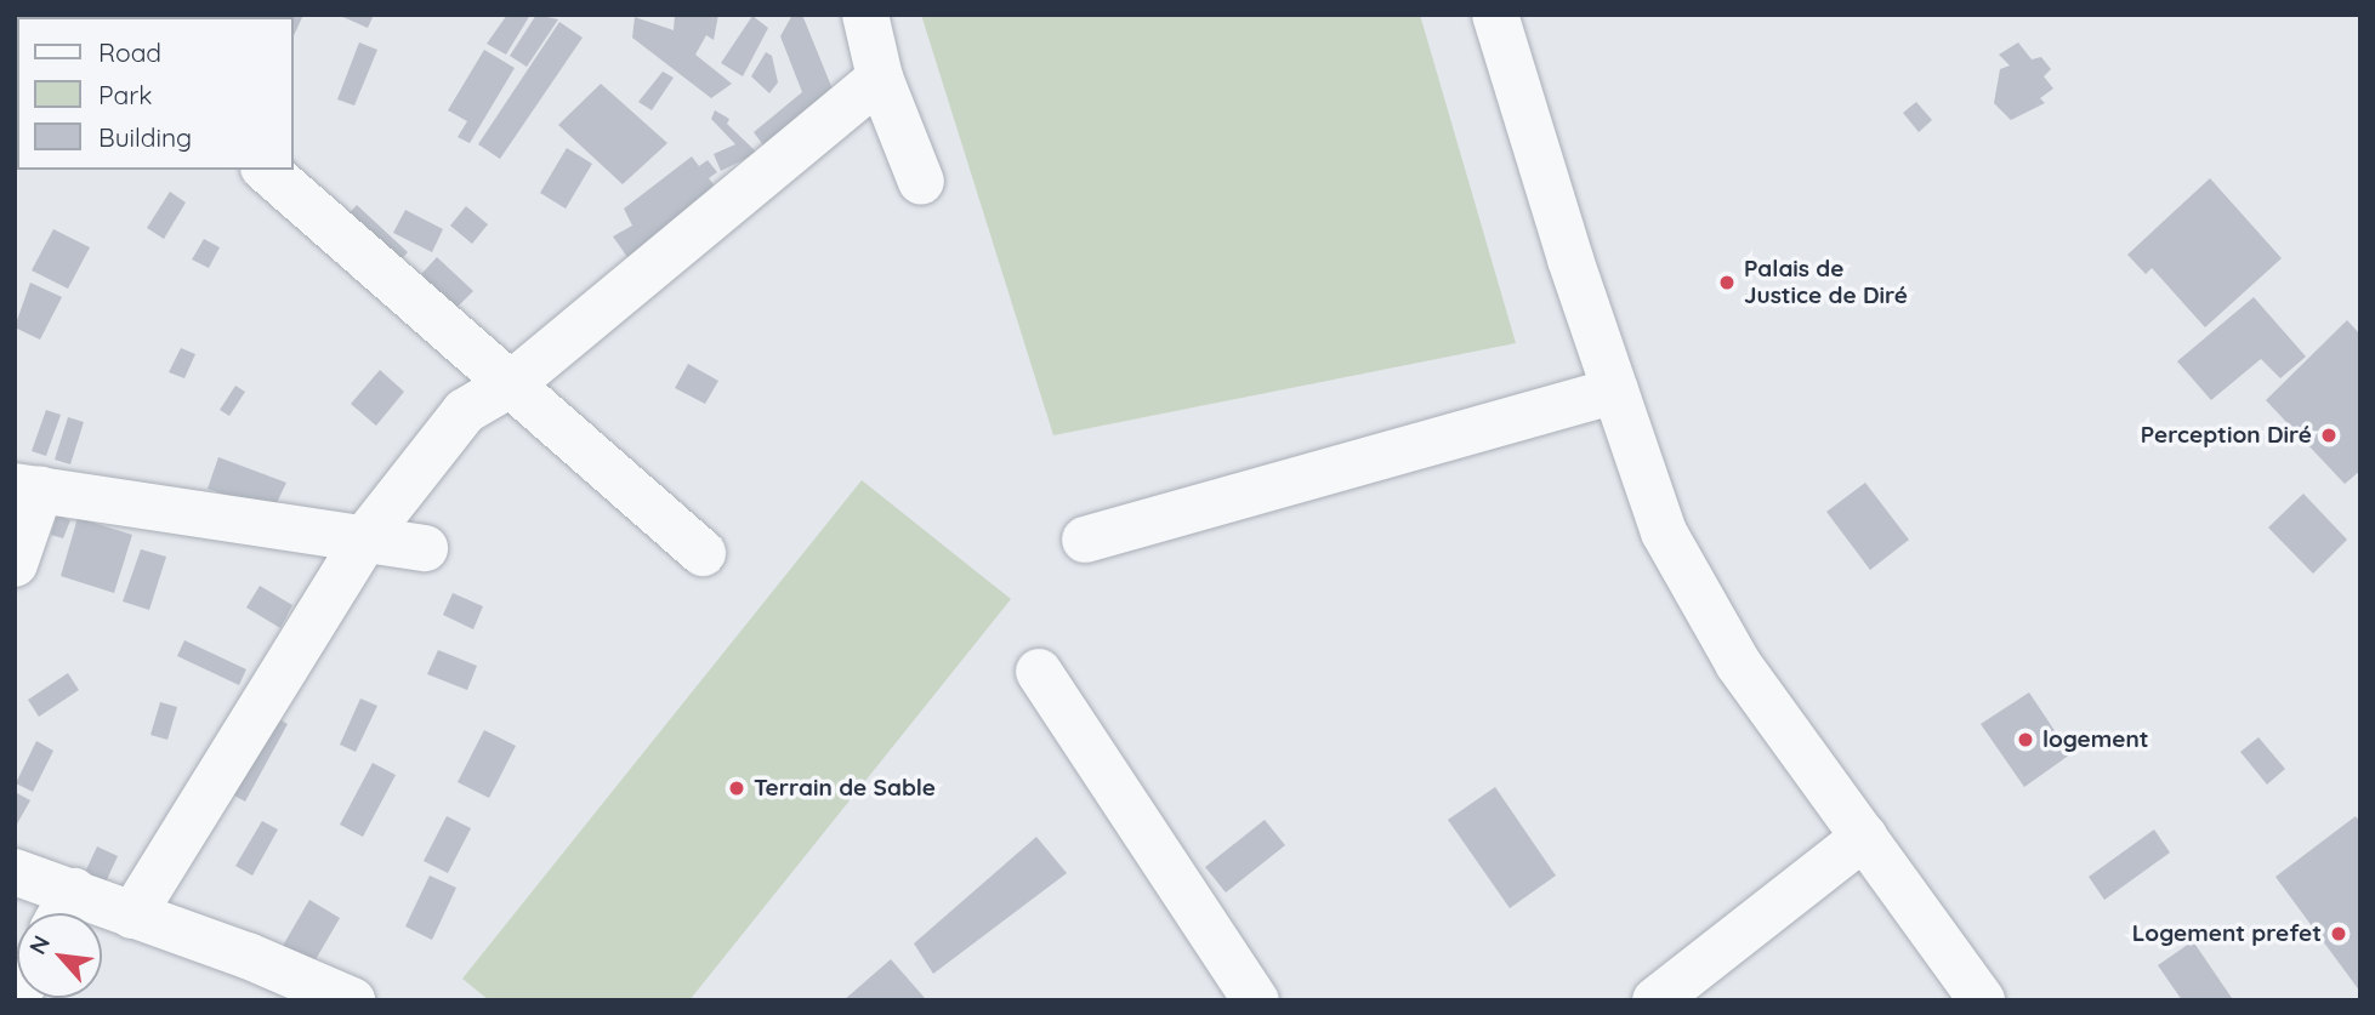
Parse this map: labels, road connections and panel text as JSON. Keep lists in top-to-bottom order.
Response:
{
  "places": [
    "Palais de Justice de Diré",
    "Perception Diré",
    "logement",
    "Terrain de Sable",
    "Logement prefet"
  ],
  "legend": ["Road", "Park", "Building"],
  "north": "top left"
}
